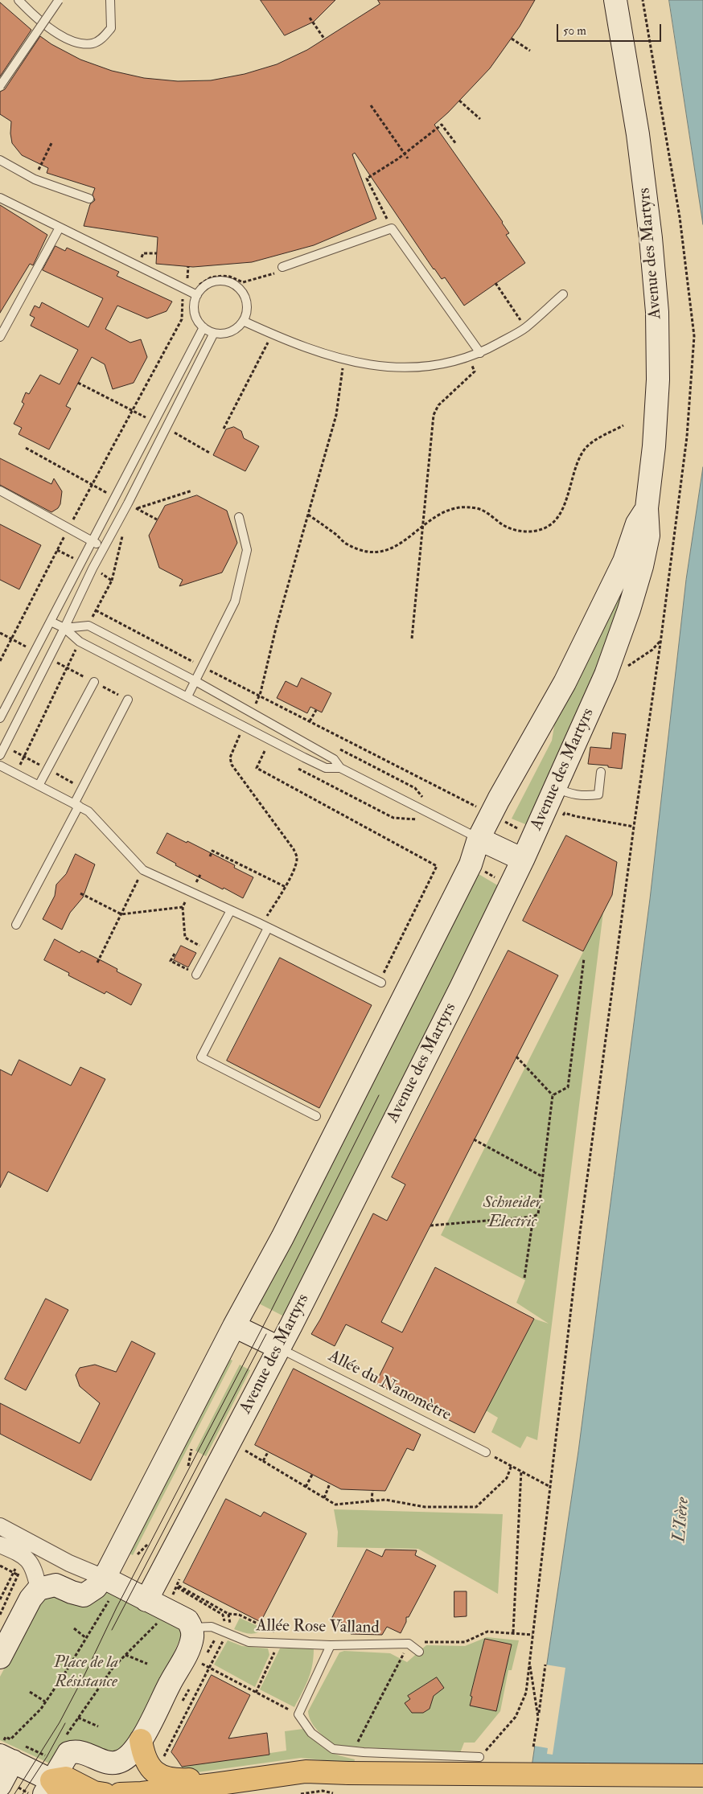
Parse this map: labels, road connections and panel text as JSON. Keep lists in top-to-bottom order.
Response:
{
  "streets": {
    "main road": ["Avenue des Martyrs"],
    "lane": ["Allée du Nanomètre", "Allée Rose Valland"]
  },
  "crossings": [
    ["Avenue des Martyrs", "Allée du Nanomètre"]
  ],
  "water": ["L'Isère"],
  "parks": ["Schneider Electric", "Place de la Résistance"],
  "scale_bar": "50 m"
}
